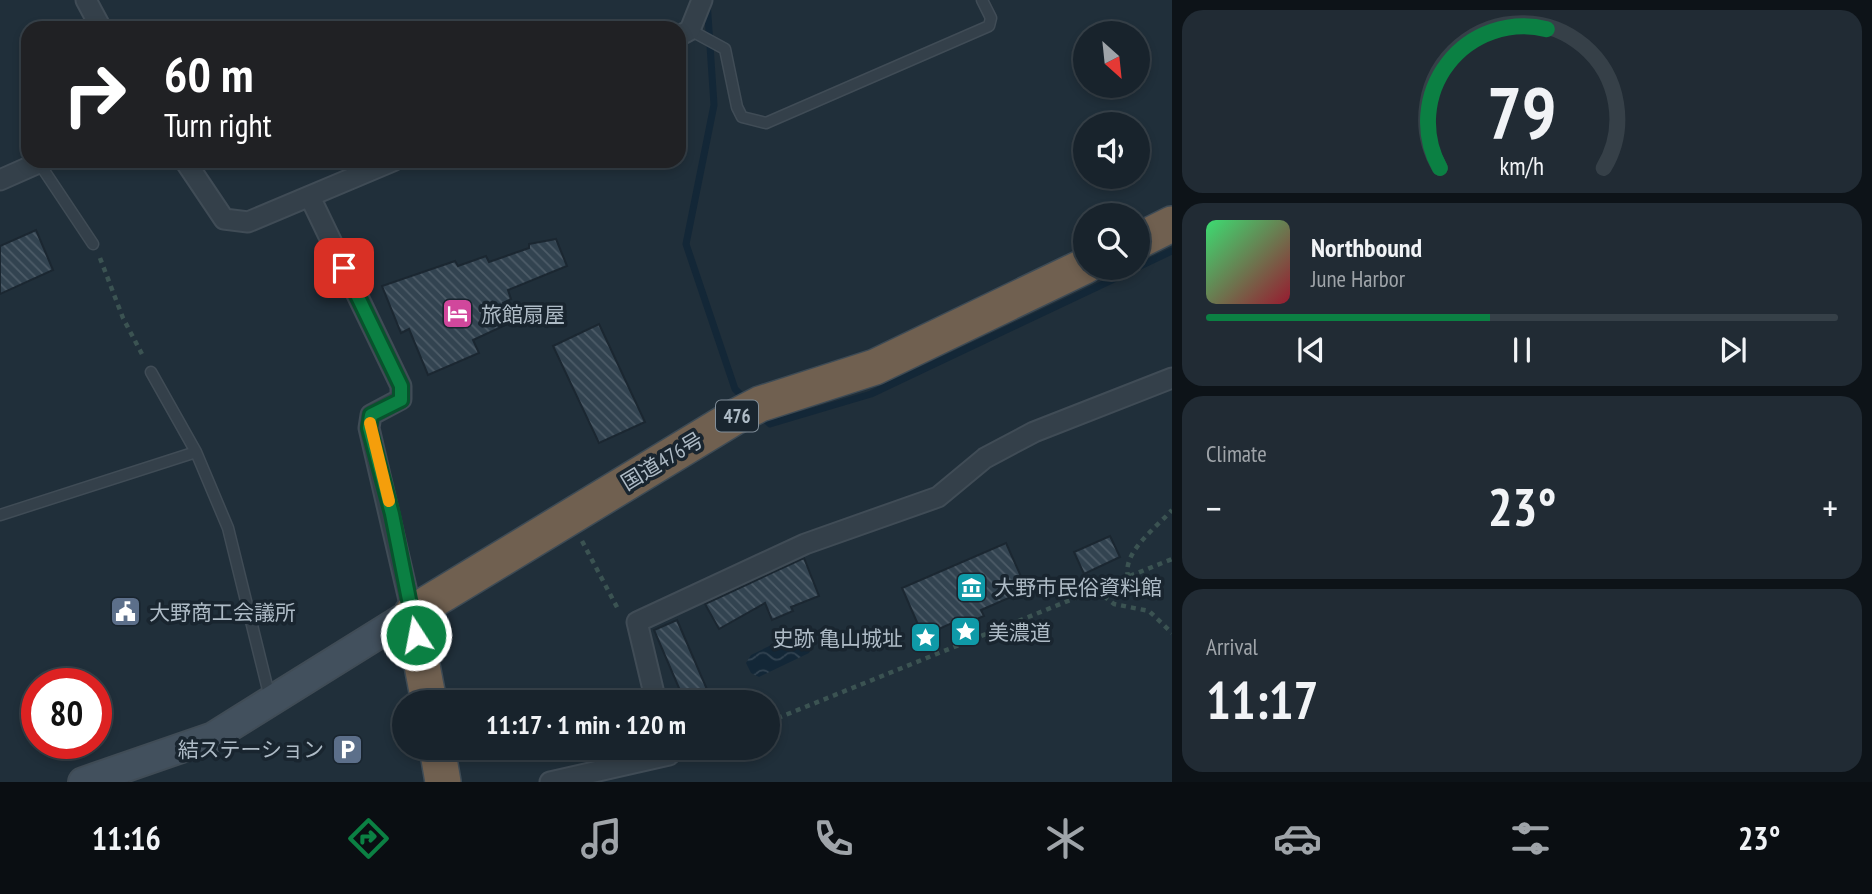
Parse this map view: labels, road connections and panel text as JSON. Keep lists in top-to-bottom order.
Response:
{
  "streets": {
    "highway": ["476", "国道476号"]
  },
  "places": {
    "hotel": ["旅館扇屋"],
    "museum": ["大野市民俗資料館"],
    "public building": ["大野商工会議所"],
    "place": ["美濃道", "史跡 亀山城址"],
    "parking": ["結ステーション"]
  },
  "north": "bottom right",
  "page": {
    "turn": ["60 m", "Turn right"],
    "song": ["Northbound", "June Harbor"],
    "tile": [
      "Climate",
      ["Arrival", "11:17"]
    ],
    "heat": ["−", "23°", "+"],
    "limit": "80",
    "trip": "11:17 · 1 min · 120 m",
    "tabs": ["11:16", "23°"],
    "gauge": ["79", "km/h"]
  }
}
